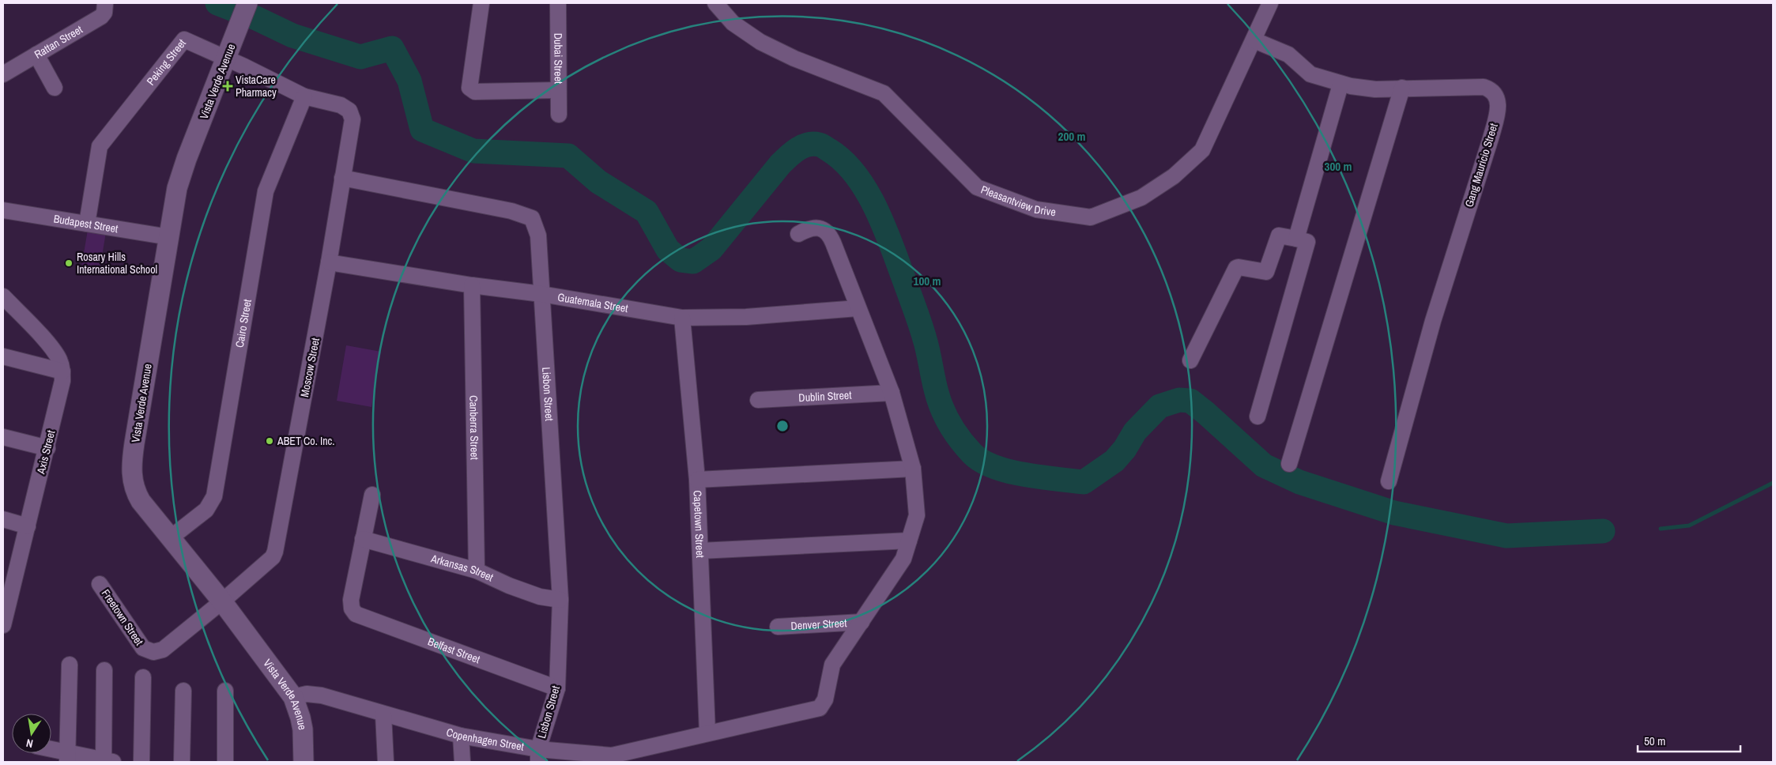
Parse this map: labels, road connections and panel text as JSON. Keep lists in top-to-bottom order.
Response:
{
  "streets": {
    "street": [
      "Rattan Street",
      "Dubai Street",
      "Peking Street",
      "Vista Verde Avenue",
      "Gang Mauricio Street",
      "Pleasantview Drive",
      "Budapest Street",
      "Guatemala Street",
      "Cairo Street",
      "Moscow Street",
      "Lisbon Street",
      "Dublin Street",
      "Canberra Street",
      "Axis Street",
      "Capetown Street",
      "Arkansas Street",
      "Freetown Street",
      "Denver Street",
      "Belfast Street",
      "Copenhagen Street"
    ]
  },
  "crossings": [
    ["Peking Street", "Vista Verde Avenue"],
    ["Peking Street", "Budapest Street"],
    ["Peking Street", "Cairo Street"],
    ["Peking Street", "Moscow Street"],
    ["Vista Verde Avenue", "Budapest Street"],
    ["Vista Verde Avenue", "Cairo Street"],
    ["Vista Verde Avenue", "Moscow Street"],
    ["Vista Verde Avenue", "Freetown Street"],
    ["Vista Verde Avenue", "Copenhagen Street"],
    ["Gang Mauricio Street", "Pleasantview Drive"],
    ["Guatemala Street", "Moscow Street"],
    ["Guatemala Street", "Lisbon Street"],
    ["Guatemala Street", "Canberra Street"],
    ["Guatemala Street", "Capetown Street"],
    ["Moscow Street", "Lisbon Street"],
    ["Moscow Street", "Freetown Street"],
    ["Lisbon Street", "Arkansas Street"],
    ["Lisbon Street", "Belfast Street"],
    ["Lisbon Street", "Copenhagen Street"],
    ["Canberra Street", "Arkansas Street"],
    ["Capetown Street", "Copenhagen Street"],
    ["Arkansas Street", "Belfast Street"],
    ["Denver Street", "Copenhagen Street"]
  ],
  "places": {
    "health": ["VistaCare Pharmacy"],
    "other": ["Rosary Hills International School", "ABET Co. Inc."]
  },
  "scale_bar": "50 m",
  "north": "bottom",
  "rings": ["200 m", "300 m", "100 m"]
}
